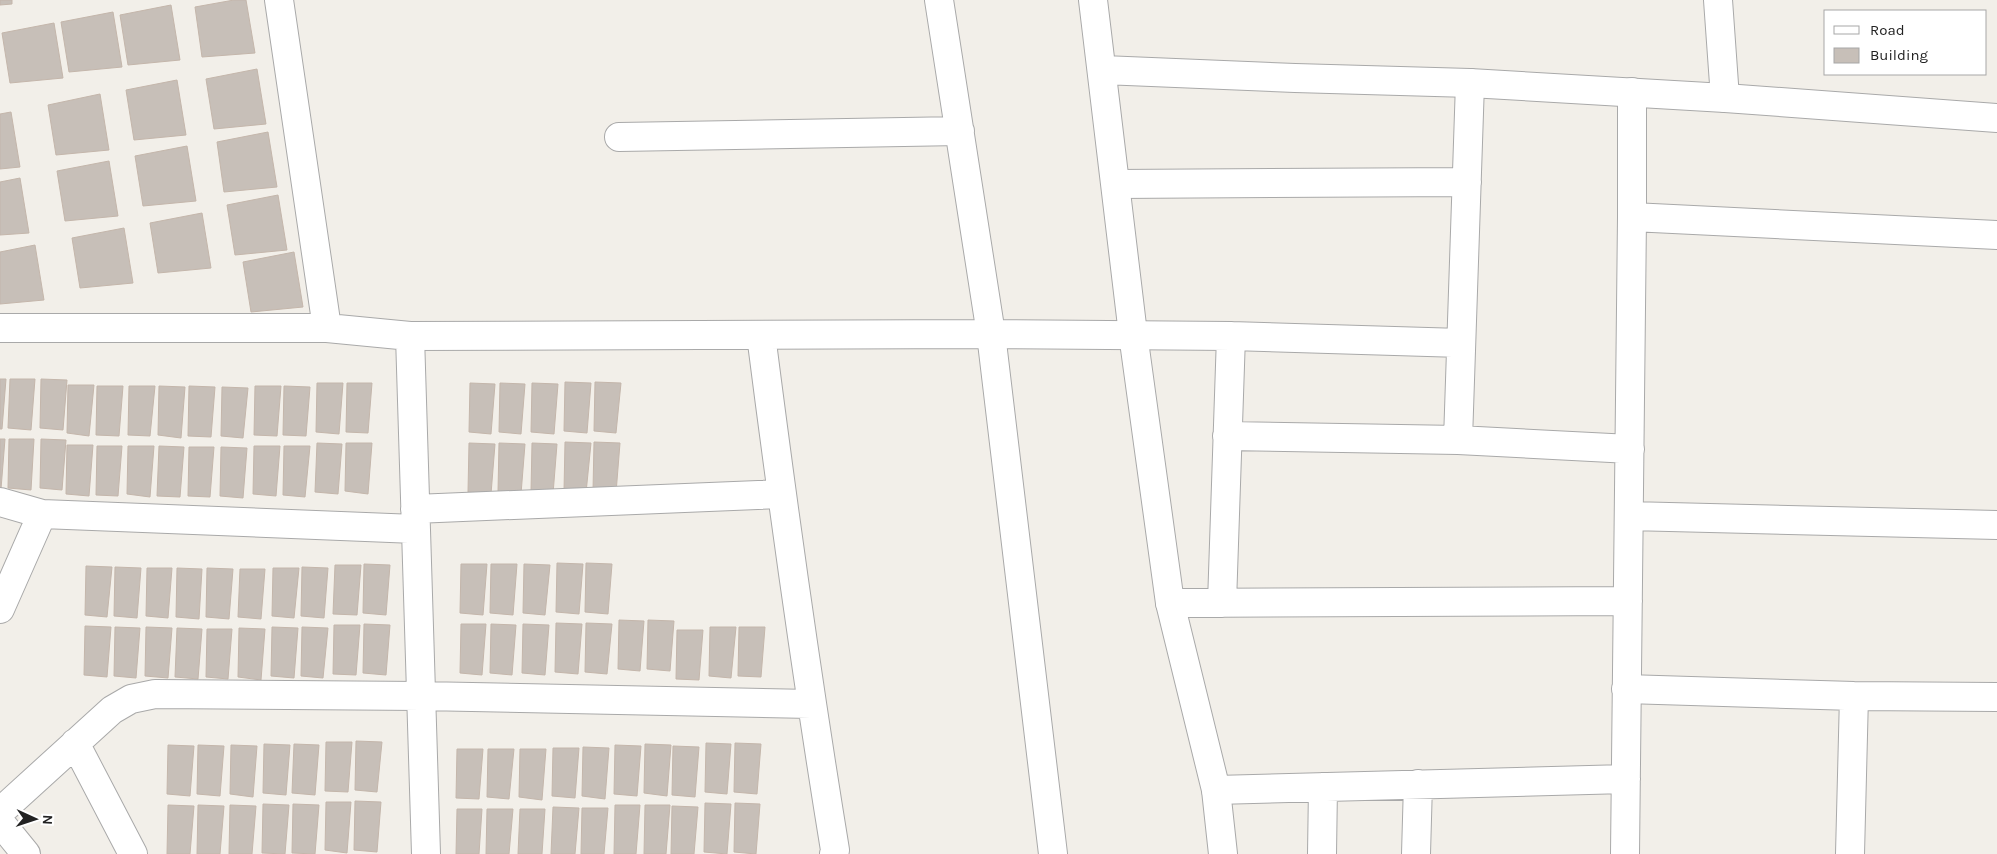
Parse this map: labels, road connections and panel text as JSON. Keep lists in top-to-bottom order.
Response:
{
  "legend": ["Road", "Building"],
  "north": "right"
}
